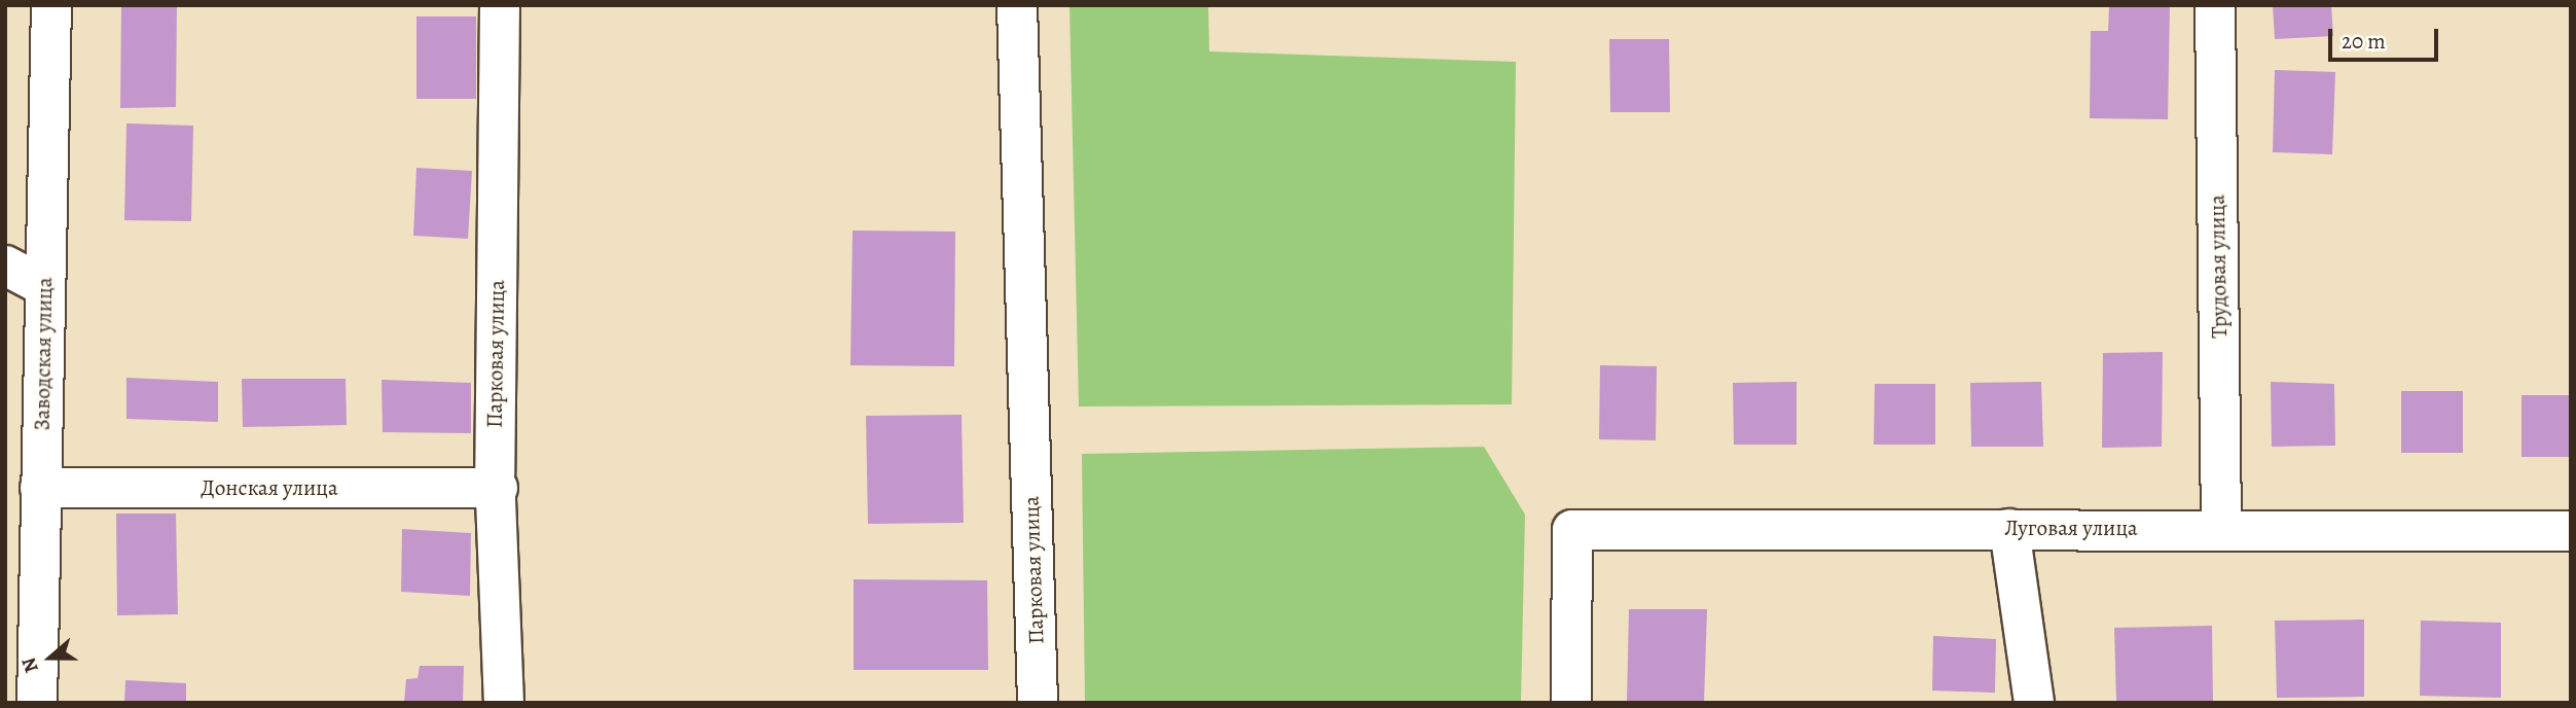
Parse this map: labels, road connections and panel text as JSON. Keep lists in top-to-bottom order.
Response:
{
  "streets": {
    "street": [
      "Трудовая улица",
      "Заводская улица",
      "Парковая улица",
      "Донская улица",
      "Луговая улица"
    ]
  },
  "crossings": [
    ["Трудовая улица", "Луговая улица"],
    ["Заводская улица", "Донская улица"],
    ["Парковая улица", "Донская улица"]
  ],
  "scale_bar": "20 m",
  "north": "left"
}
